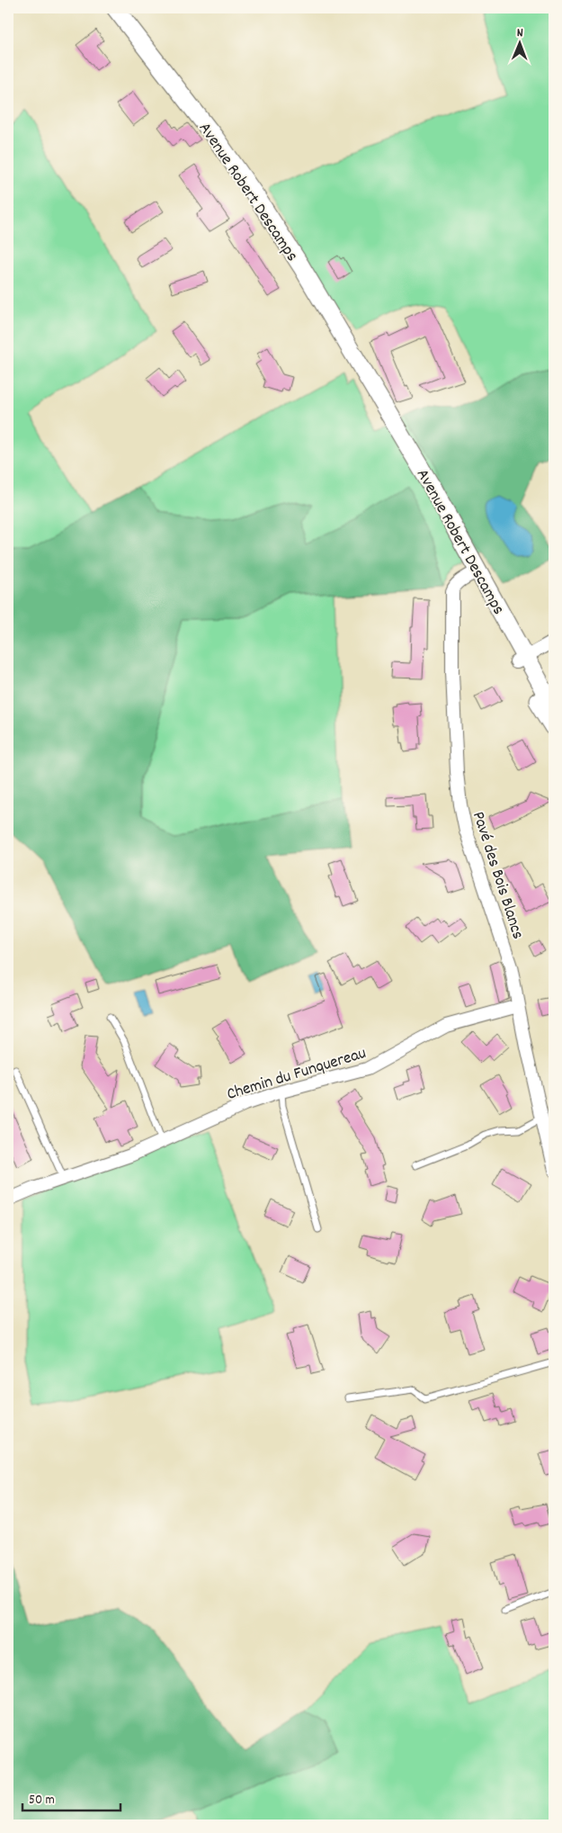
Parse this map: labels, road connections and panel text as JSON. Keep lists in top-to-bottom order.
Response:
{
  "streets": {
    "main road": ["Avenue Robert Descamps"],
    "street": ["Pavé des Bois Blancs", "Chemin du Funquereau"]
  },
  "crossings": [
    ["Avenue Robert Descamps", "Pavé des Bois Blancs"],
    ["Pavé des Bois Blancs", "Chemin du Funquereau"]
  ],
  "scale_bar": "50 m",
  "north": "top"
}
